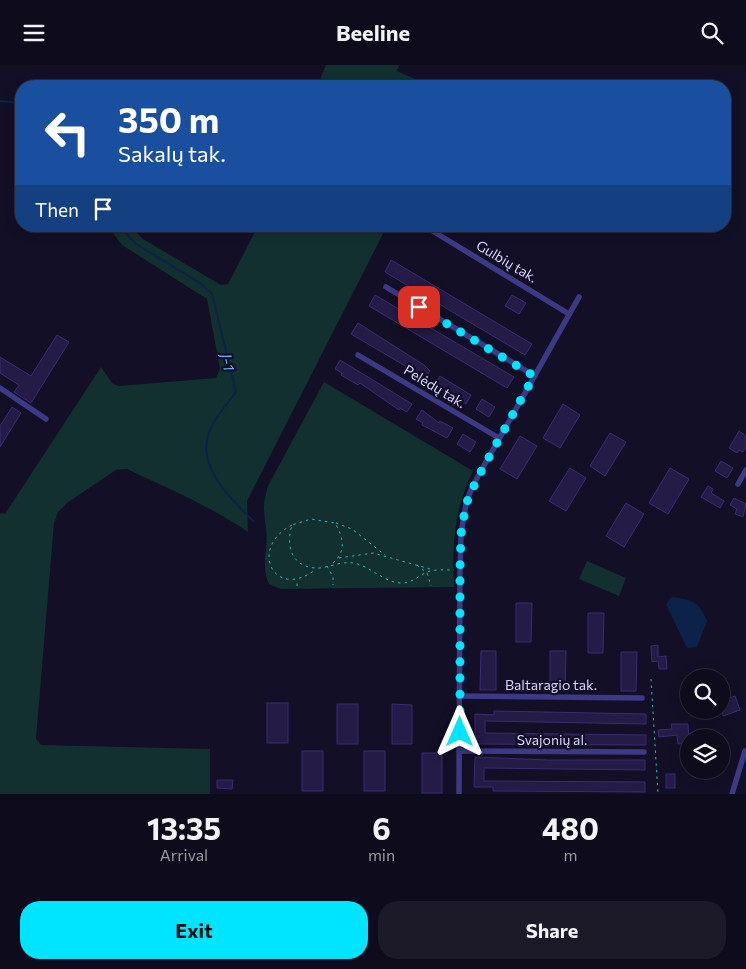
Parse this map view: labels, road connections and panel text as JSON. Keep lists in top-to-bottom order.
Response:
{
  "streets": {
    "street": [
      "Gulbių tak.",
      "Pelėdų tak.",
      "Baltaragio tak.",
      "Svajonių al."
    ]
  },
  "water": ["J-1"],
  "page": {
    "header": "Beeline",
    "turn": ["350 m", "Sakalų tak."],
    "then": "Then",
    "eta": [
      "13:35",
      "Arrival",
      "6",
      "min",
      "480",
      "m"
    ],
    "buttons": ["Exit", "Share"]
  }
}
